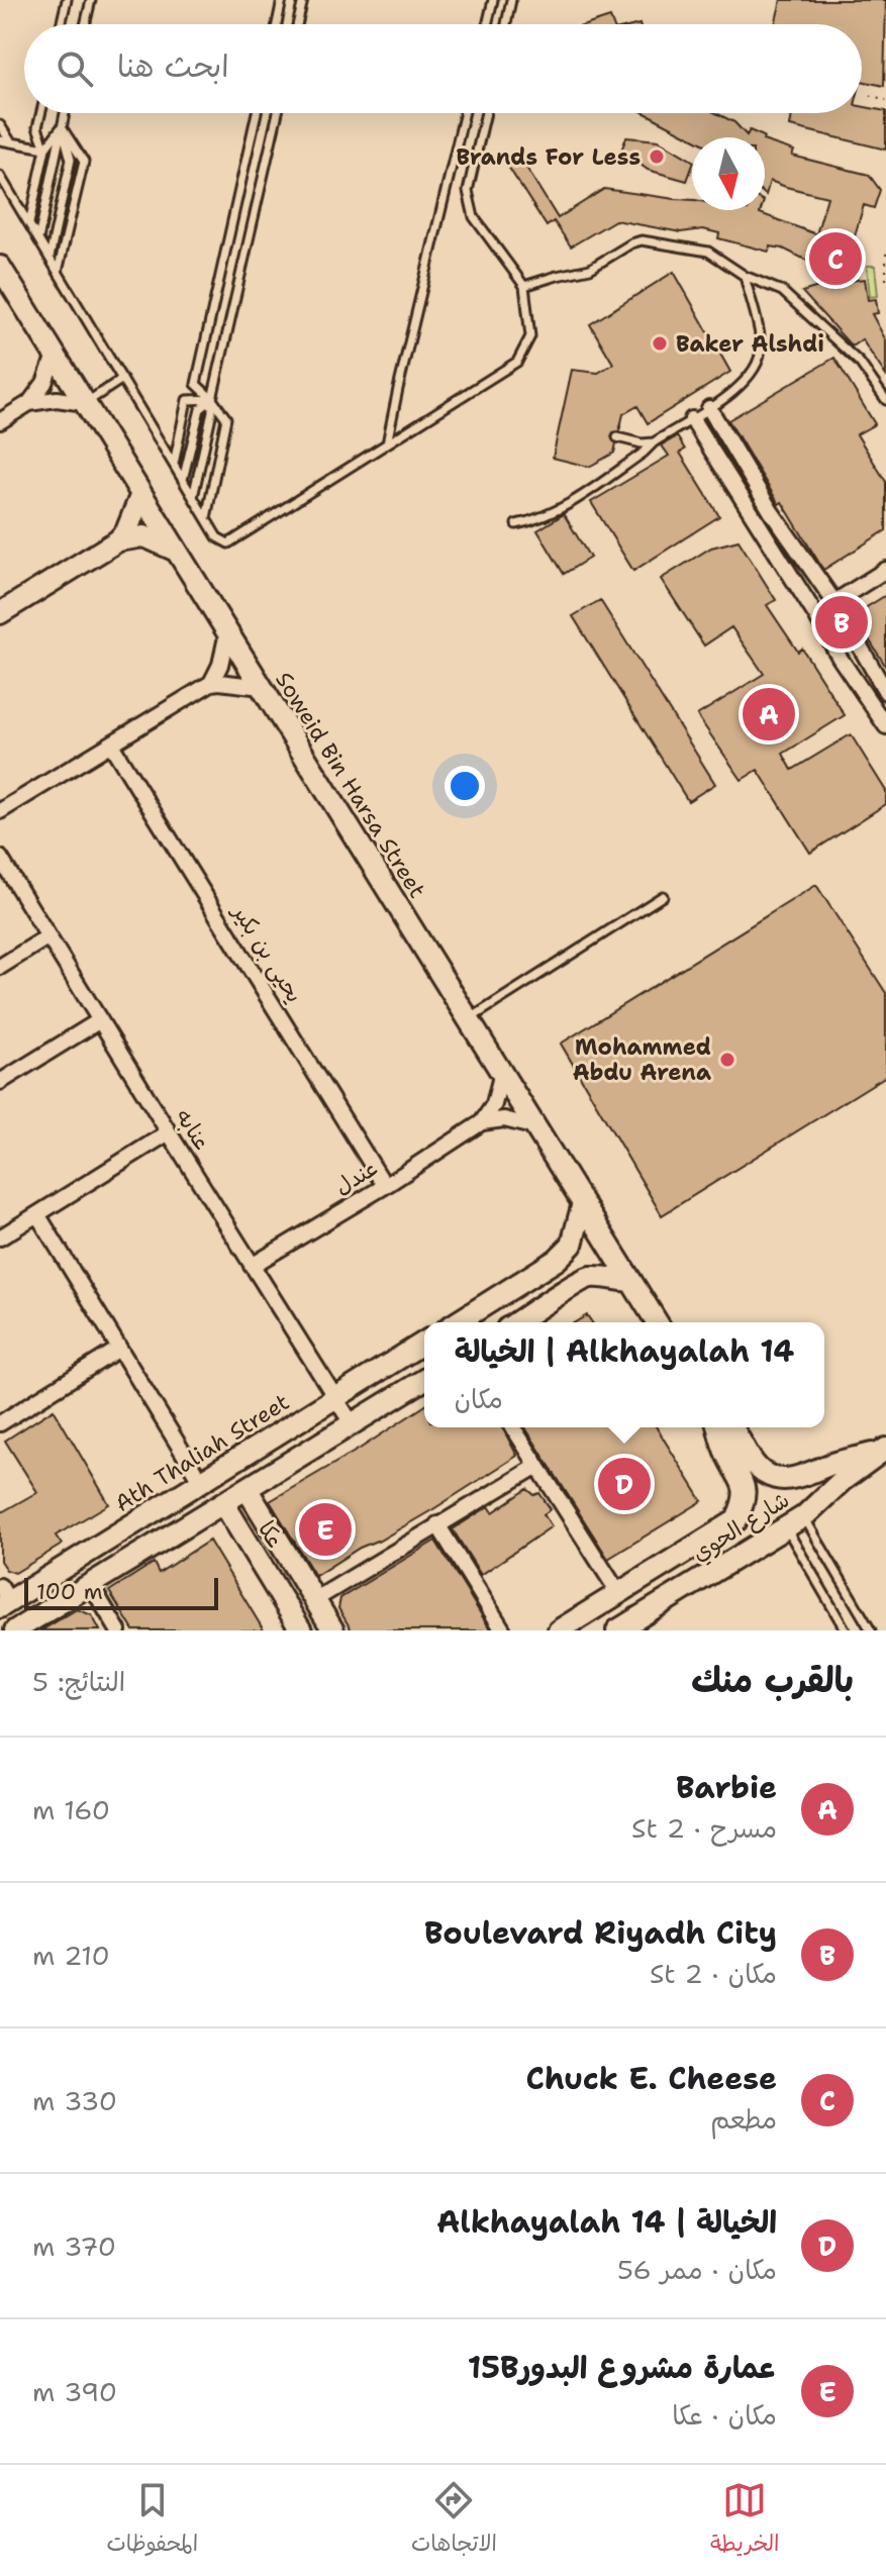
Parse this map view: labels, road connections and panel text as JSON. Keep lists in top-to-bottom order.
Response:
{
  "streets": {
    "street": [
      "Soweid Bin Harsa Street",
      "يحيى بن بكير",
      "عنابه",
      "عندل",
      "Ath Thaliah Street",
      "شارع الحوي",
      "عكا"
    ]
  },
  "crossings": [
    ["يحيى بن بكير", "عندل"],
    ["عنابه", "عندل"],
    ["عنابه", "Ath Thaliah Street"]
  ],
  "places": ["Brands For Less", "Baker Alshdi", "Mohammed Abdu Arena"],
  "scale_bar": "100 m",
  "north": "bottom",
  "page": {
    "search": "ابحث هنا",
    "pins": [
      "C",
      "B",
      "A",
      "D",
      "E"
    ],
    "popup": ["الخيالة | Alkhayalah 14", "مكان"],
    "scale": "100 m",
    "heading": ["بالقرب منك", "النتائج: 5"],
    "list": [
      {
        "mark": "A",
        "name": "Barbie",
        "note": "مسرح · 2 St",
        "value": "160 m"
      },
      {
        "mark": "B",
        "name": "Boulevard Riyadh City",
        "note": "مكان · 2 St",
        "value": "210 m"
      },
      {
        "mark": "C",
        "name": "Chuck E. Cheese",
        "note": "مطعم",
        "value": "330 m"
      },
      {
        "mark": "D",
        "name": "الخيالة | Alkhayalah 14",
        "note": "مكان · ممر 56",
        "value": "370 m"
      },
      {
        "mark": "E",
        "name": "عمارة مشروع البدور15B",
        "note": "مكان · عكا",
        "value": "390 m"
      }
    ],
    "nav": ["الخريطة", "الاتجاهات", "المحفوظات"]
  }
}
